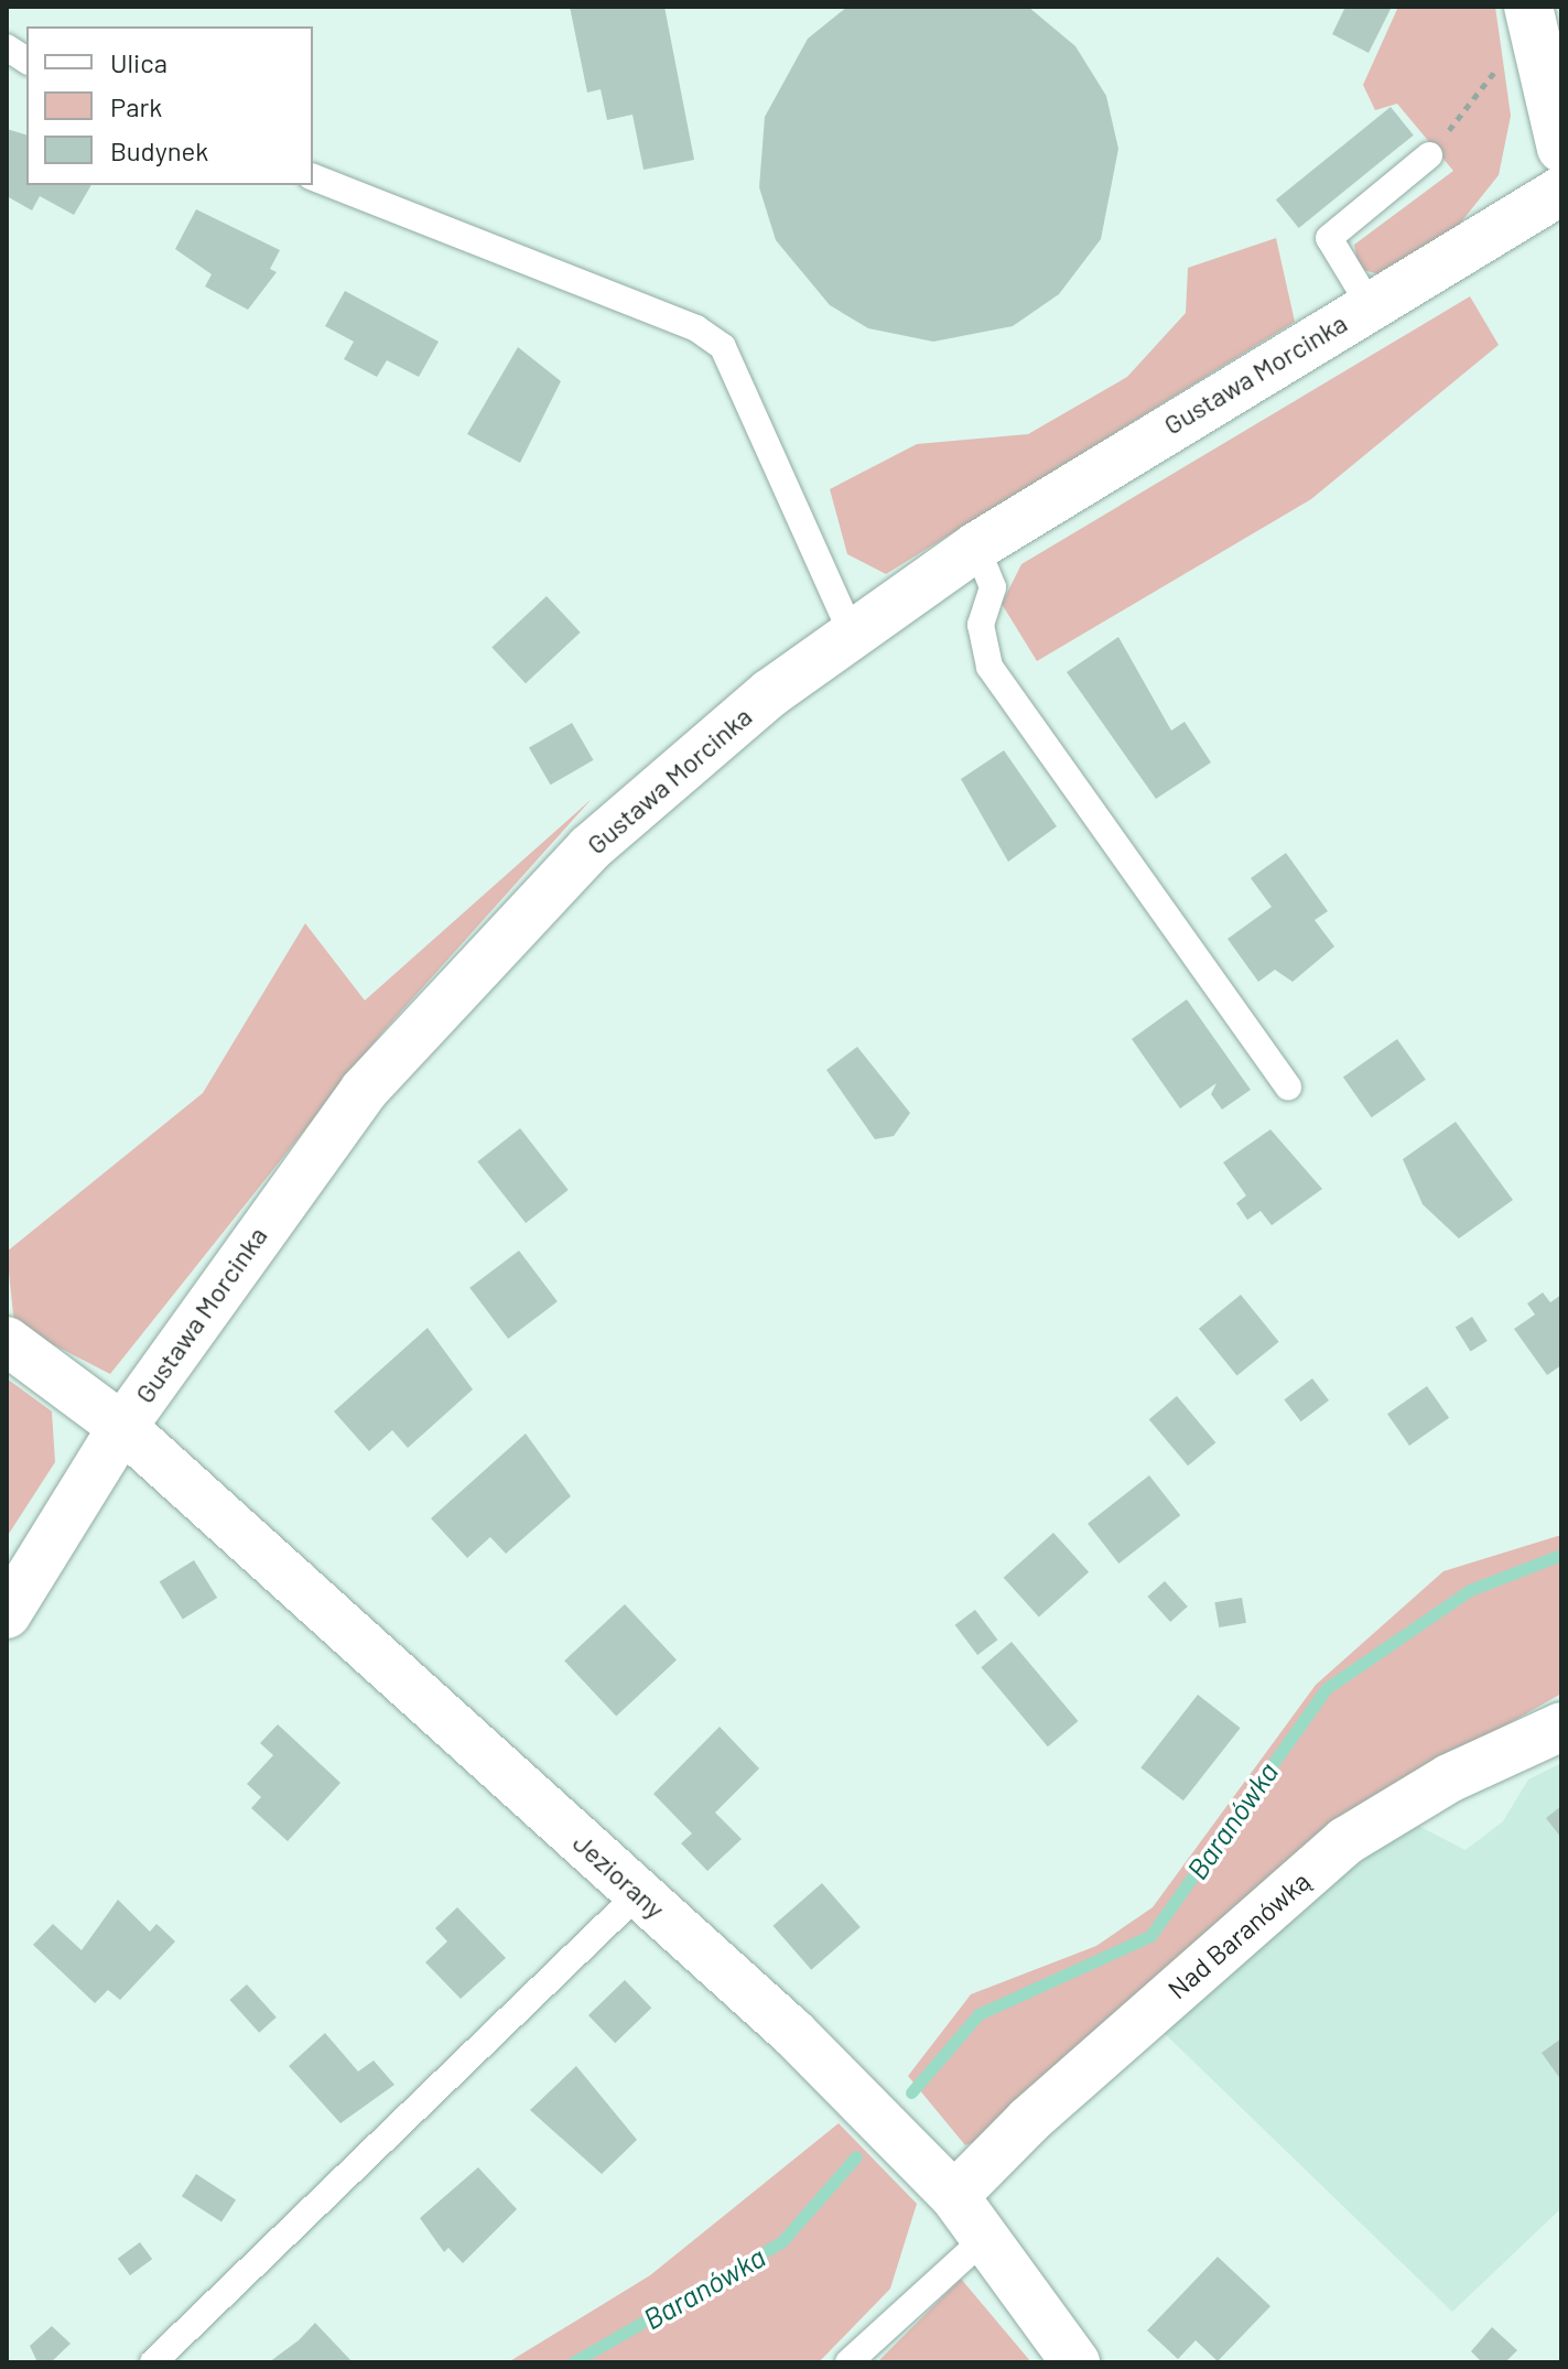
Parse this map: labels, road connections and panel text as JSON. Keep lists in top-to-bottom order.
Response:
{
  "streets": {
    "street": ["Gustawa Morcinka", "Jeziorany", "Nad Baranówką"]
  },
  "crossings": [
    ["Gustawa Morcinka", "Jeziorany"],
    ["Jeziorany", "Nad Baranówką"]
  ],
  "water": ["Baranówka"],
  "legend": ["Ulica", "Park", "Budynek"]
}
